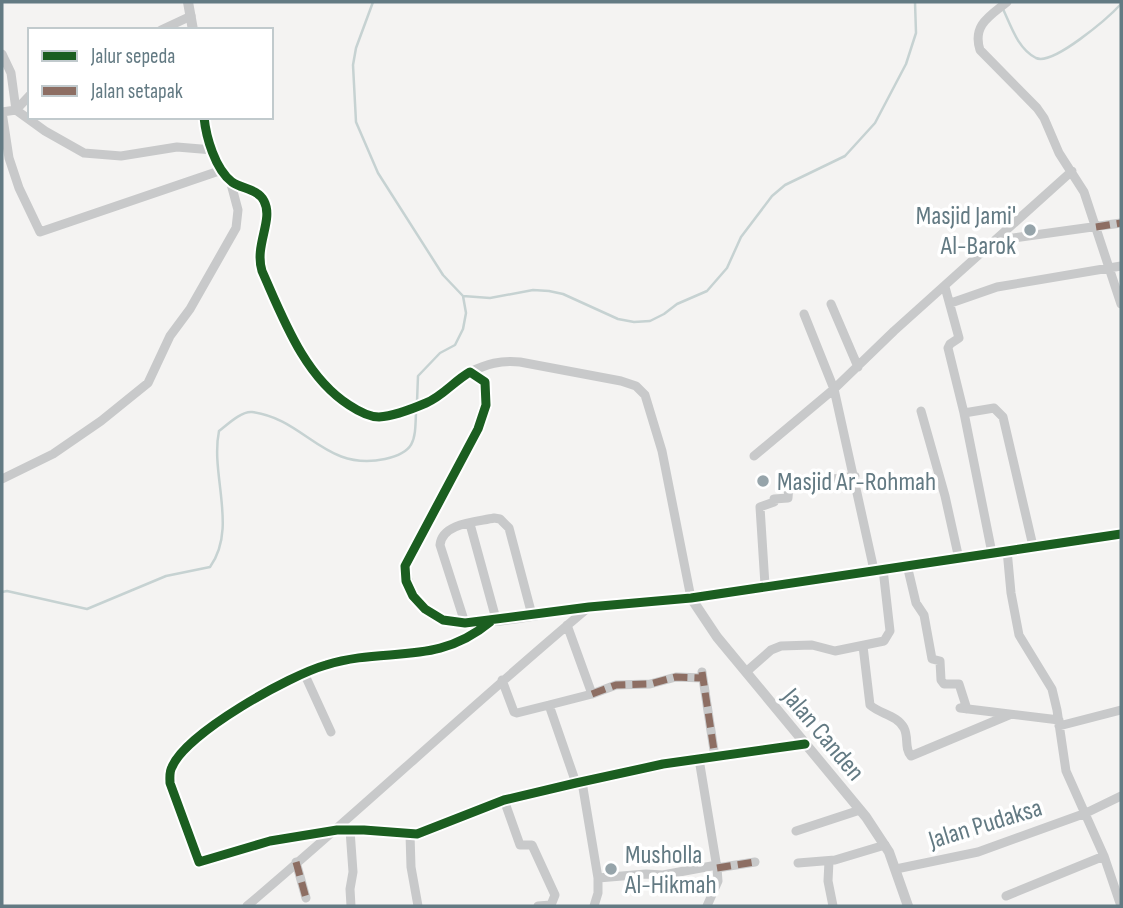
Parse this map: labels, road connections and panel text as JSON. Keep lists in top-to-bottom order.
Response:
{
  "streets": {
    "street": ["Jalan Canden", "Jalan Pudaksa"]
  },
  "crossings": [
    ["Jalan Canden", "Jalan Pudaksa"]
  ],
  "places": ["Masjid Jami' Al-Barok", "Masjid Ar-Rohmah", "Musholla Al-Hikmah"],
  "legend": ["Jalur sepeda", "Jalan setapak"]
}
